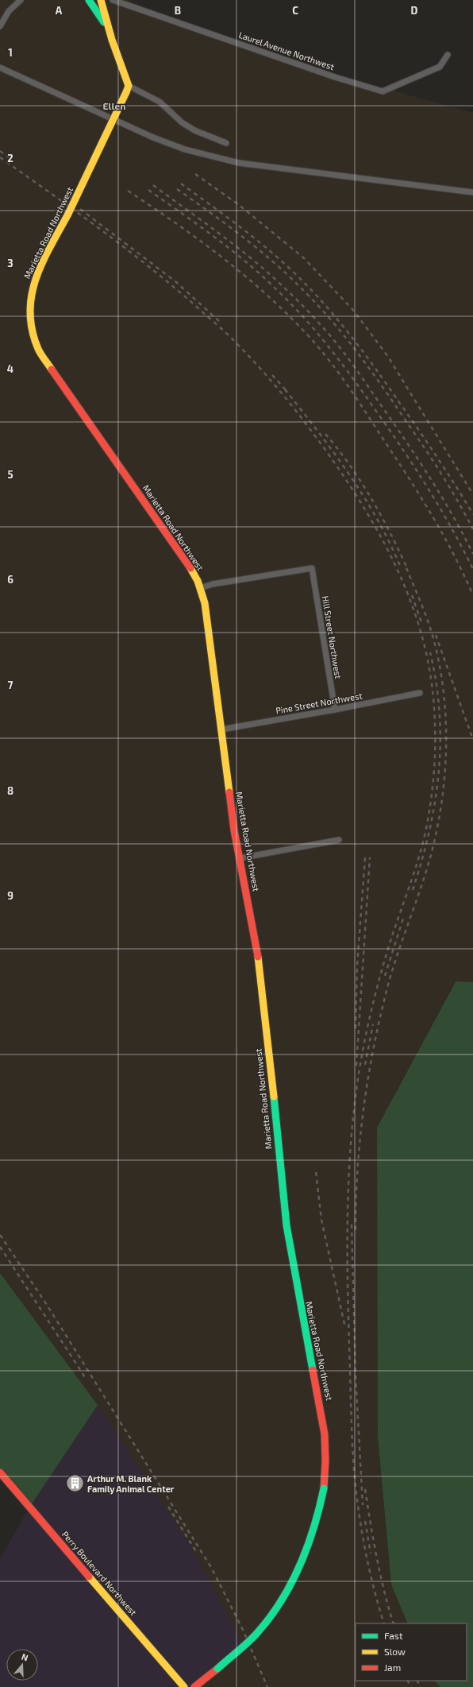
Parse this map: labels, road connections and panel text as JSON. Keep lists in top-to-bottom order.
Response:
{
  "streets": {
    "street": [
      "Laurel Avenue Northwest",
      "Marietta Road Northwest",
      "Hill Street Northwest",
      "Pine Street Northwest",
      "Perry Boulevard Northwest"
    ]
  },
  "crossings": [
    ["Marietta Road Northwest", "Hill Street Northwest"],
    ["Marietta Road Northwest", "Pine Street Northwest"],
    ["Hill Street Northwest", "Pine Street Northwest"]
  ],
  "districts": ["Ellen"],
  "places": {
    "building": ["Arthur M. Blank Family Animal Center"]
  },
  "legend": ["Fast", "Slow", "Jam"],
  "north": "top",
  "grid": {
    "columns": [
      "A",
      "B",
      "C",
      "D"
    ],
    "rows": [
      "1",
      "2",
      "3",
      "4",
      "5",
      "6",
      "7",
      "8",
      "9"
    ]
  }
}
